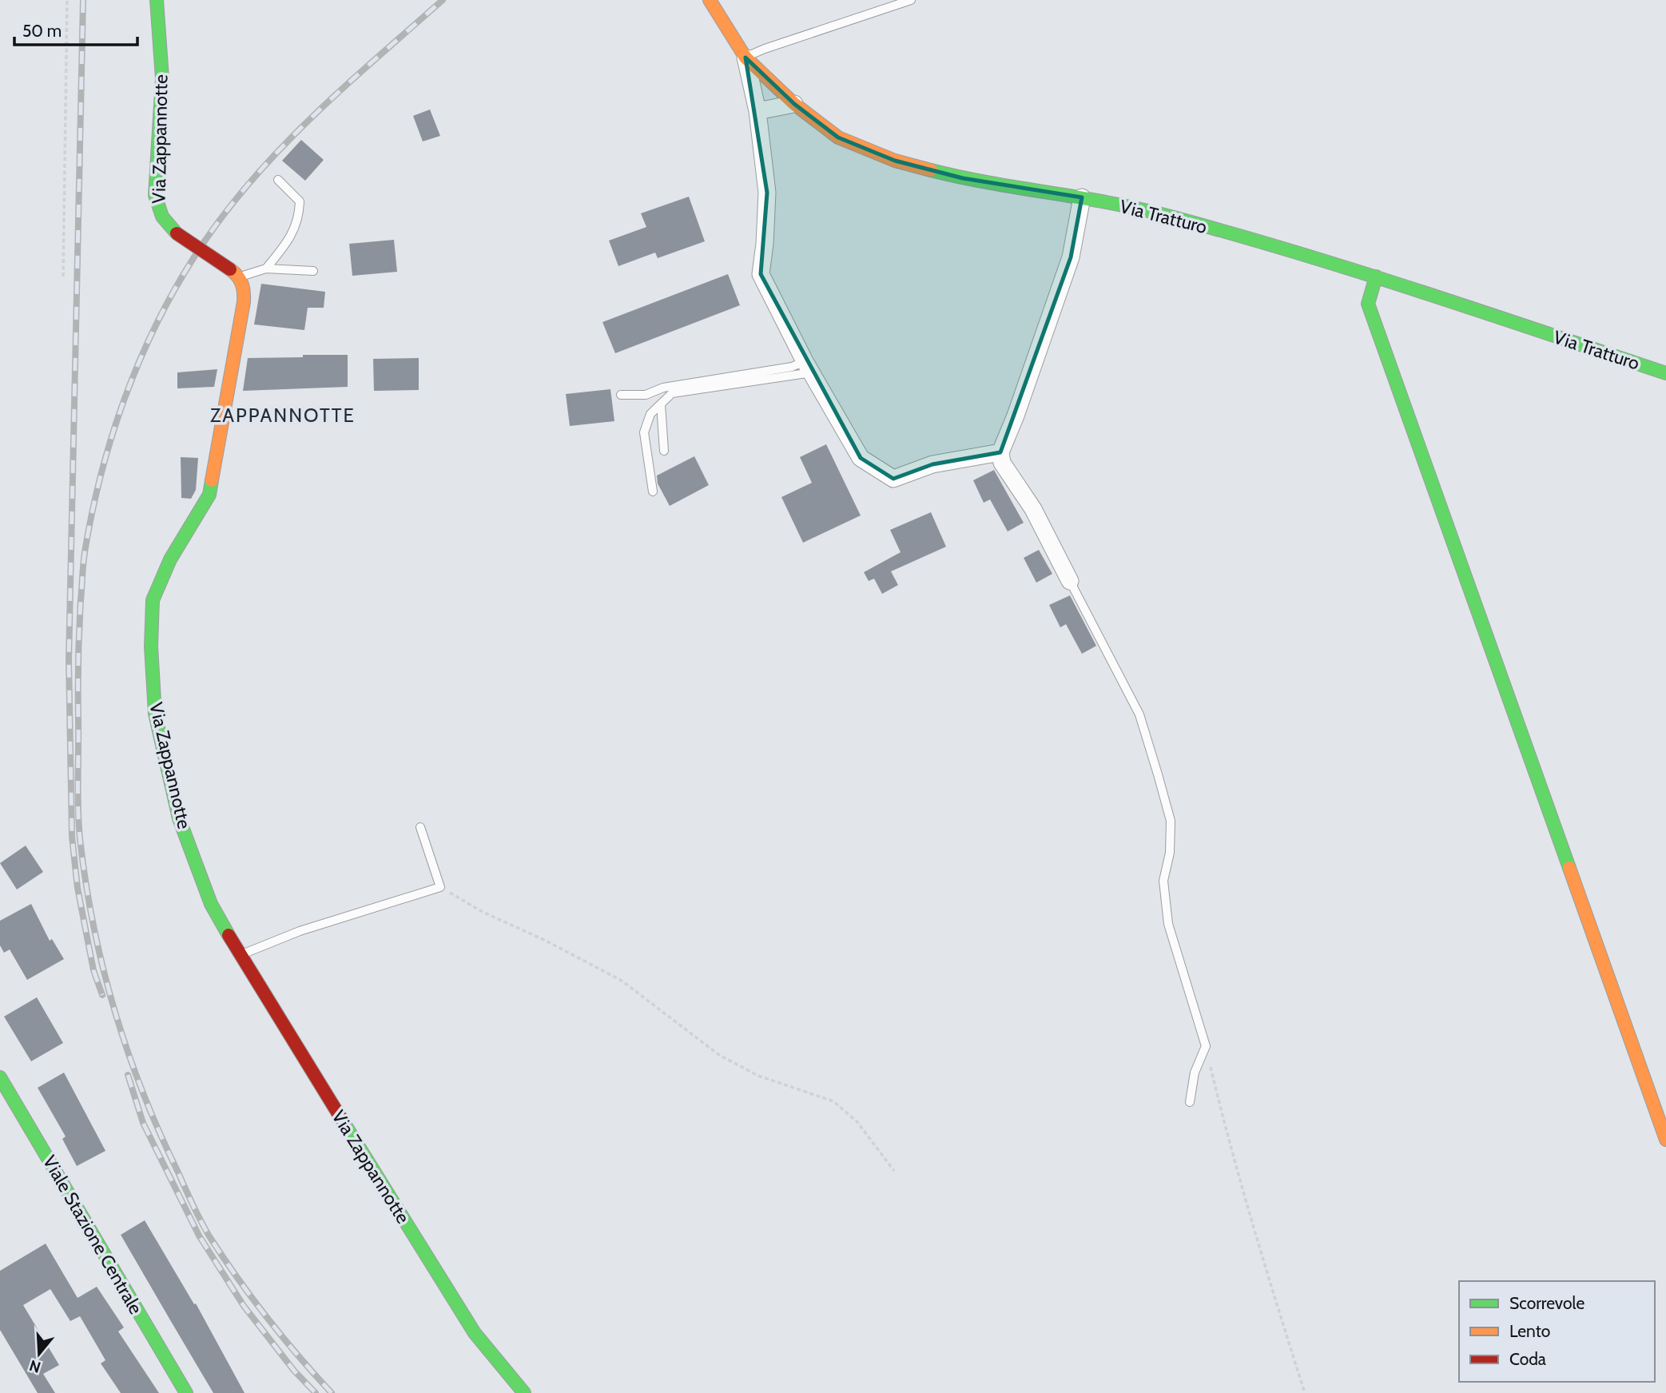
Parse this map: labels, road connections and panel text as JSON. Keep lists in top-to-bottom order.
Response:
{
  "streets": {
    "street": ["Via Zappannotte", "Via Tratturo", "Viale Stazione Centrale"]
  },
  "districts": ["ZAPPANNOTTE"],
  "legend": ["Scorrevole", "Lento", "Coda"],
  "scale_bar": "50 m",
  "north": "bottom"
}
